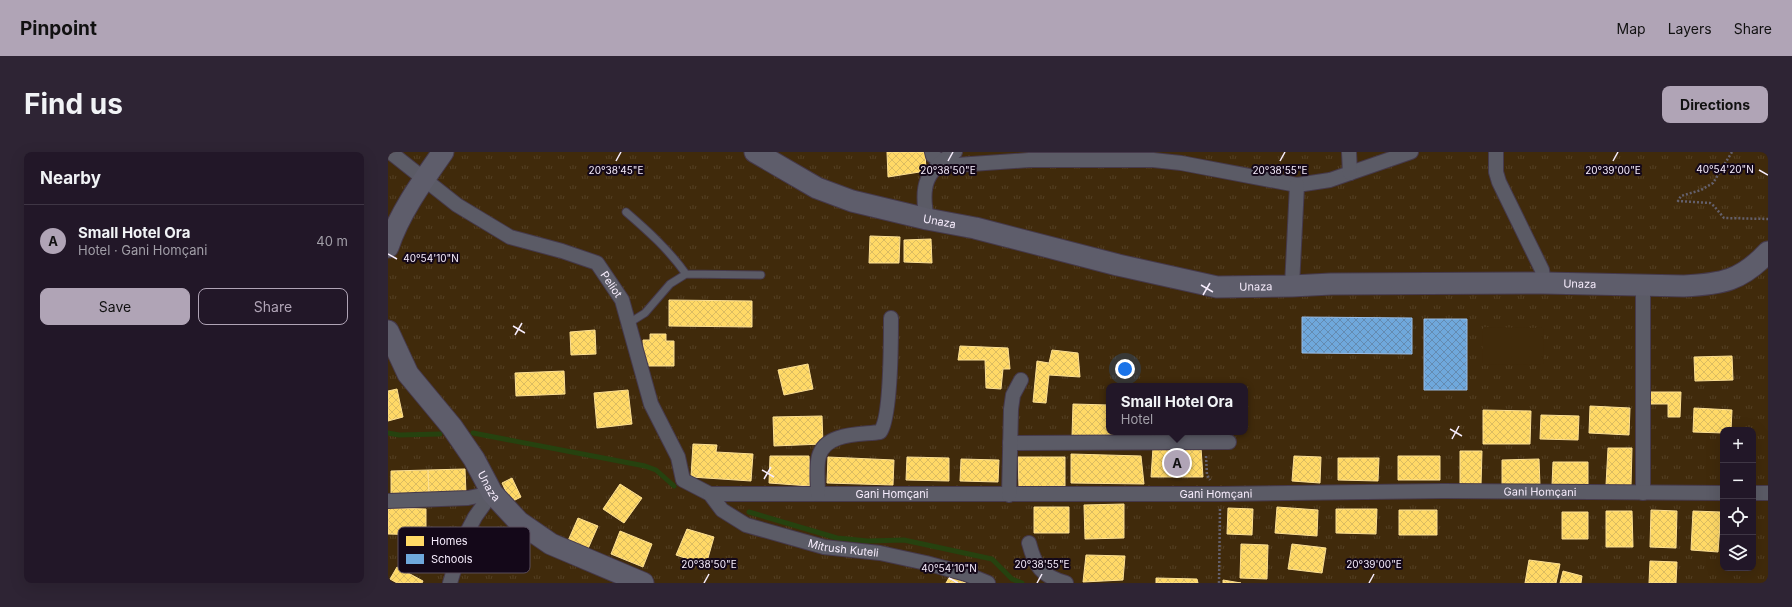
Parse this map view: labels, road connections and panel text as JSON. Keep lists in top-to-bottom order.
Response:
{
  "streets": {
    "main road": ["Unaza"],
    "street": ["Peliot", "Gani Homçani", "Mitrush Kuteli"]
  },
  "crossings": [
    ["Peliot", "Gani Homçani"],
    ["Peliot", "Mitrush Kuteli"],
    ["Gani Homçani", "Mitrush Kuteli"]
  ],
  "legend": ["Homes", "Schools"],
  "page": {
    "header": "Pinpoint",
    "nav": ["Map", "Layers", "Share"],
    "buttons": [
      "Directions",
      ["Save", "Share"]
    ],
    "title": "Find us",
    "heading": "Nearby",
    "list": [
      {
        "mark": "A",
        "name": "Small Hotel Ora",
        "note": "Hotel · Gani Homçani",
        "value": "40 m"
      }
    ],
    "popup": ["Small Hotel Ora", "Hotel"],
    "map_buttons": ["+", "−"],
    "pins": "A"
  },
  "coordinates": [
    "40°54'20\"N",
    "20°38'45\"E",
    "20°38'50\"E",
    "20°38'55\"E",
    "20°39'00\"E",
    "40°54'10\"N"
  ]
}
